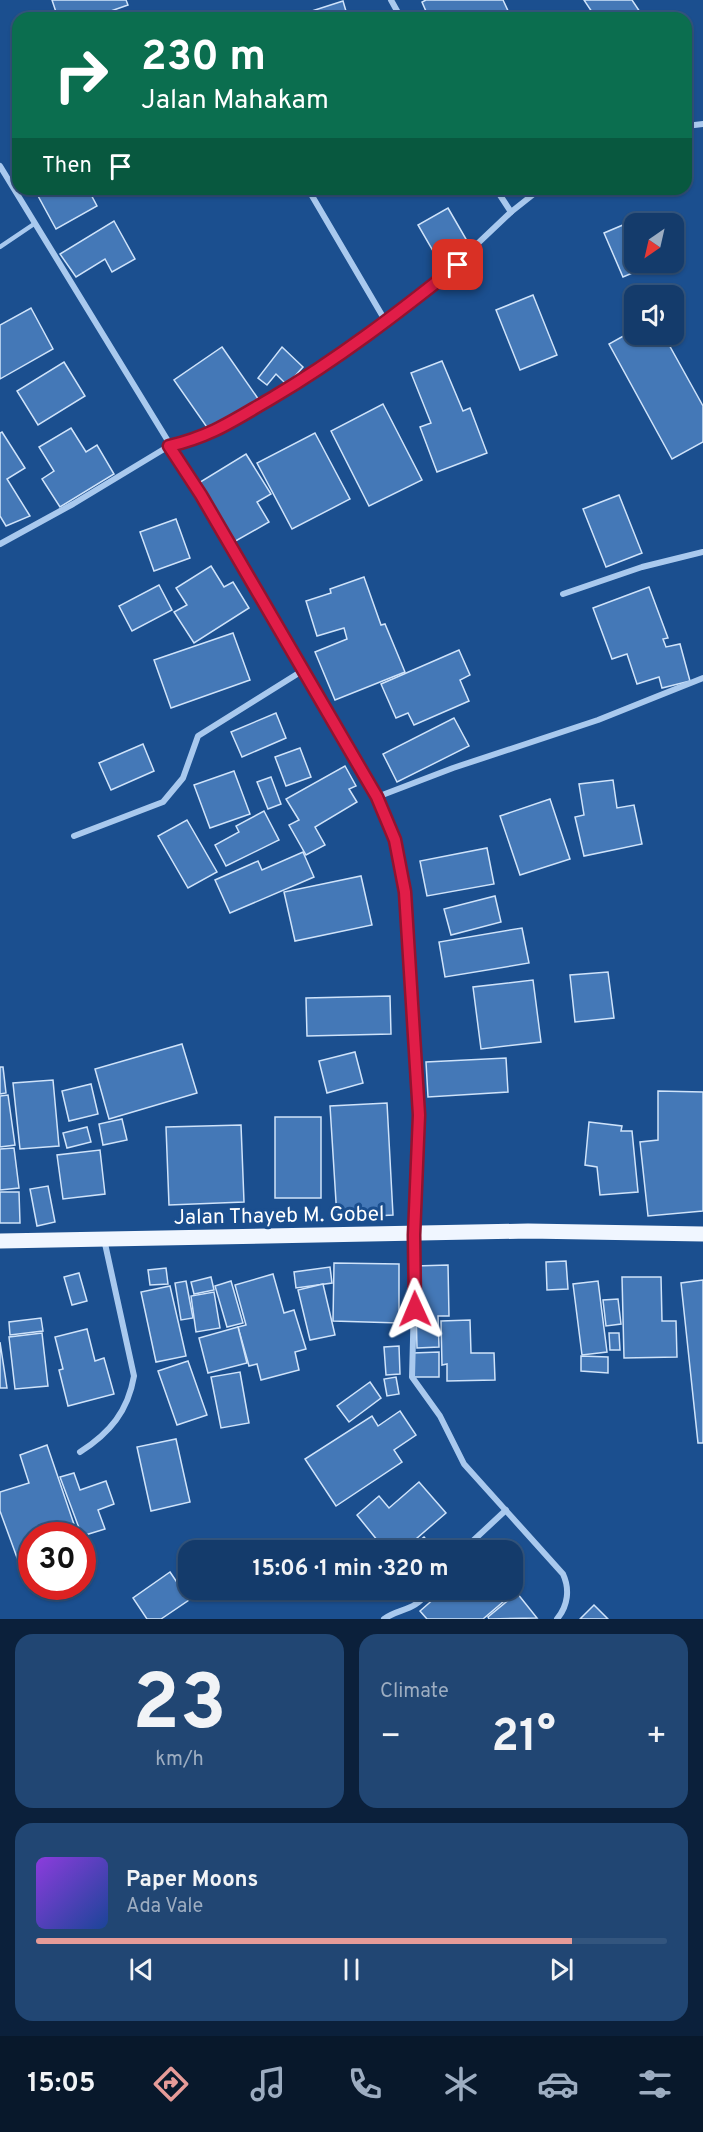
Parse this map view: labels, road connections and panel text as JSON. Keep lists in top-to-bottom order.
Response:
{
  "streets": {
    "main road": ["Jalan Thayeb M. Gobel"]
  },
  "north": "bottom left",
  "page": {
    "turn": ["230 m", "Jalan Mahakam"],
    "then": "Then",
    "limit": "30",
    "trip": "15:06 · 1 min · 320 m",
    "tile": [
      ["23", "km/h"],
      "Climate"
    ],
    "heat": ["−", "21°", "+"],
    "song": ["Paper Moons", "Ada Vale"],
    "tabs": "15:05"
  }
}
